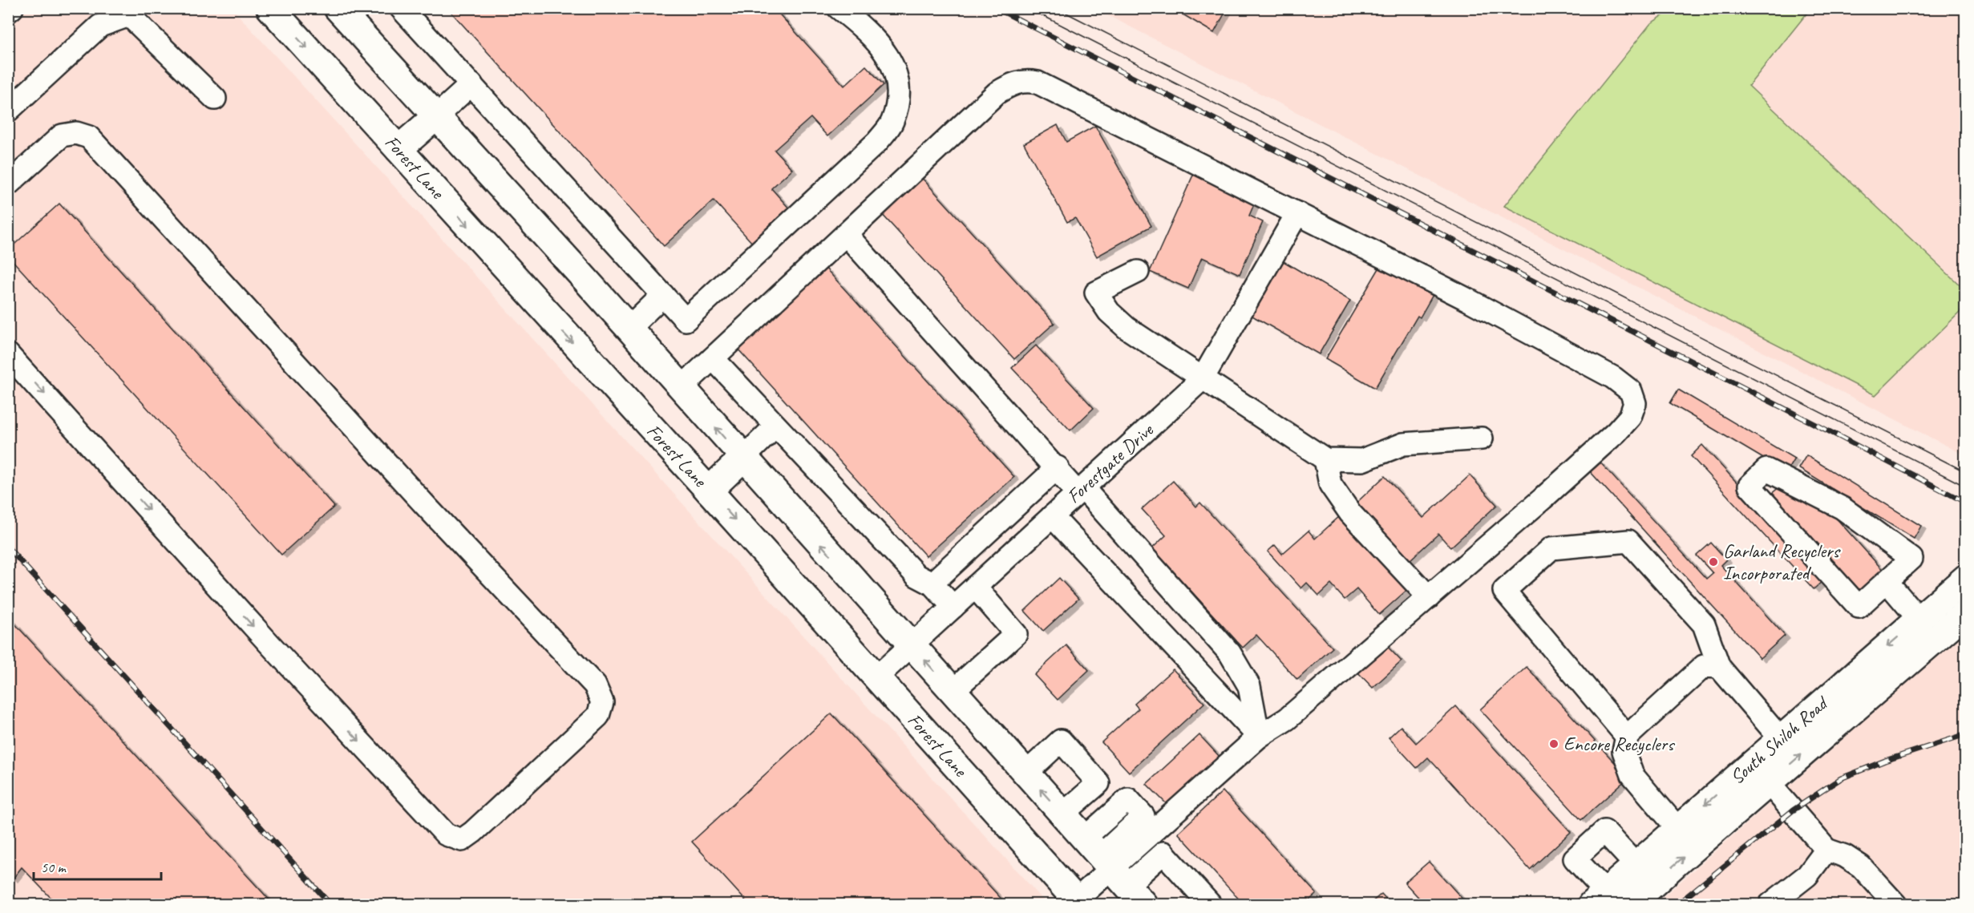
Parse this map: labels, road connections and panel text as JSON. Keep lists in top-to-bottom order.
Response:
{
  "streets": {
    "main road": ["Forest Lane", "South Shiloh Road"],
    "street": ["Forestgate Drive"]
  },
  "crossings": [
    ["Forest Lane", "Forestgate Drive"]
  ],
  "places": ["Garland Recyclers Incorporated", "Encore Recyclers"],
  "scale_bar": "50 m"
}
